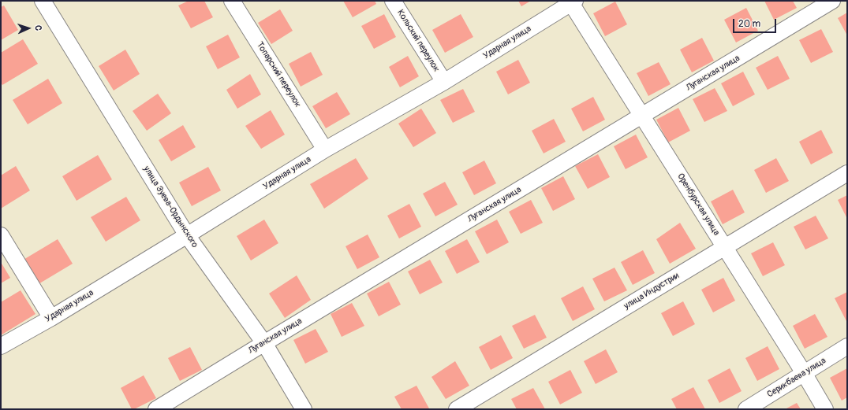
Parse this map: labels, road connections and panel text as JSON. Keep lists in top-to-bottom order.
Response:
{
  "streets": {
    "street": [
      "Кольский переулок",
      "Ударная улица",
      "Луганская улица",
      "Топарский переулок",
      "Оренбурская улица",
      "улица Зуева-Ордынского",
      "улица Индустрии",
      "Серикбаева улица"
    ]
  },
  "crossings": [
    ["Кольский переулок", "Ударная улица"],
    ["Ударная улица", "Топарский переулок"],
    ["Ударная улица", "Оренбурская улица"],
    ["Ударная улица", "улица Зуева-Ордынского"],
    ["Луганская улица", "Оренбурская улица"],
    ["Луганская улица", "улица Зуева-Ордынского"],
    ["Оренбурская улица", "улица Индустрии"],
    ["Оренбурская улица", "Серикбаева улица"]
  ],
  "scale_bar": "20 m",
  "north": "right"
}
